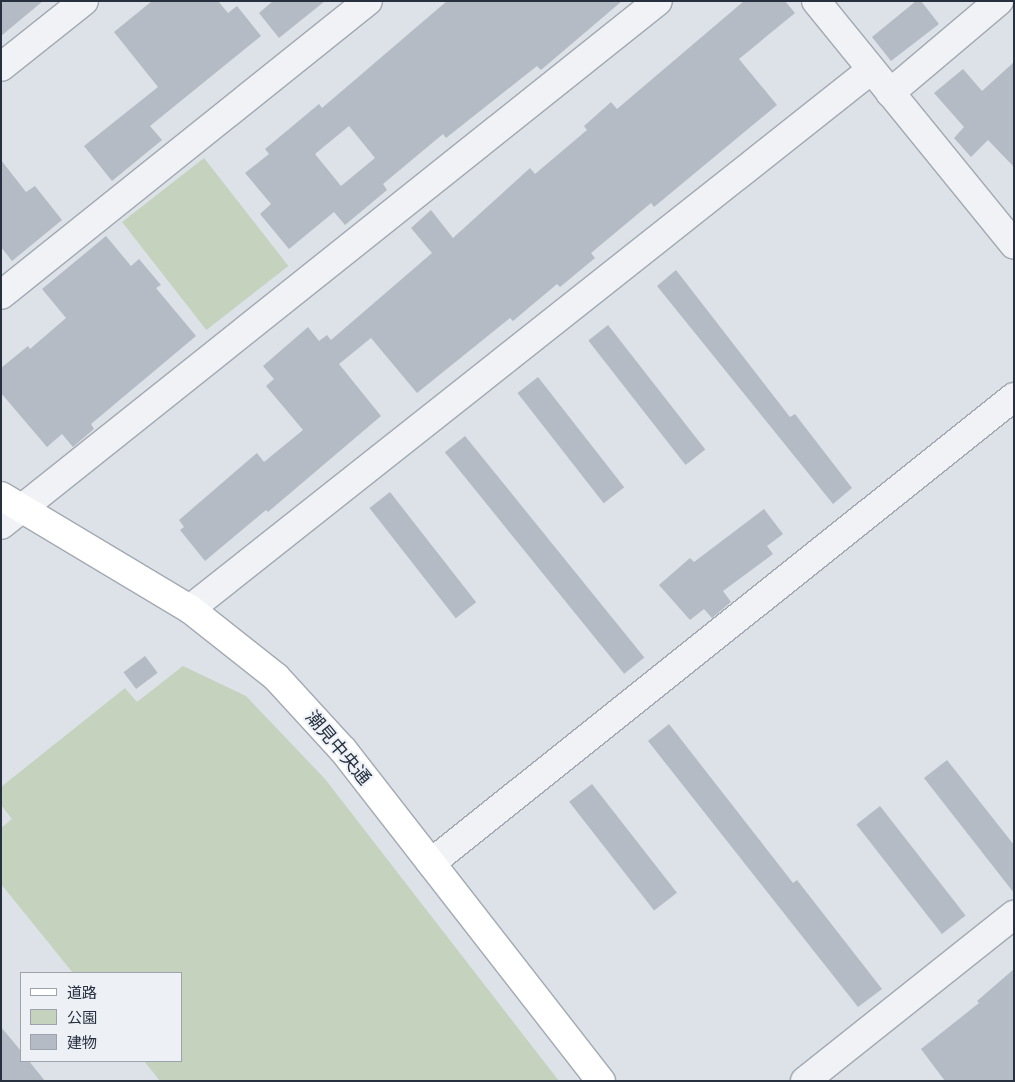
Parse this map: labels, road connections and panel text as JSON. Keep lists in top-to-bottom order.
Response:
{
  "streets": {
    "street": ["潮見中央通"]
  },
  "legend": ["道路", "公園", "建物"]
}
